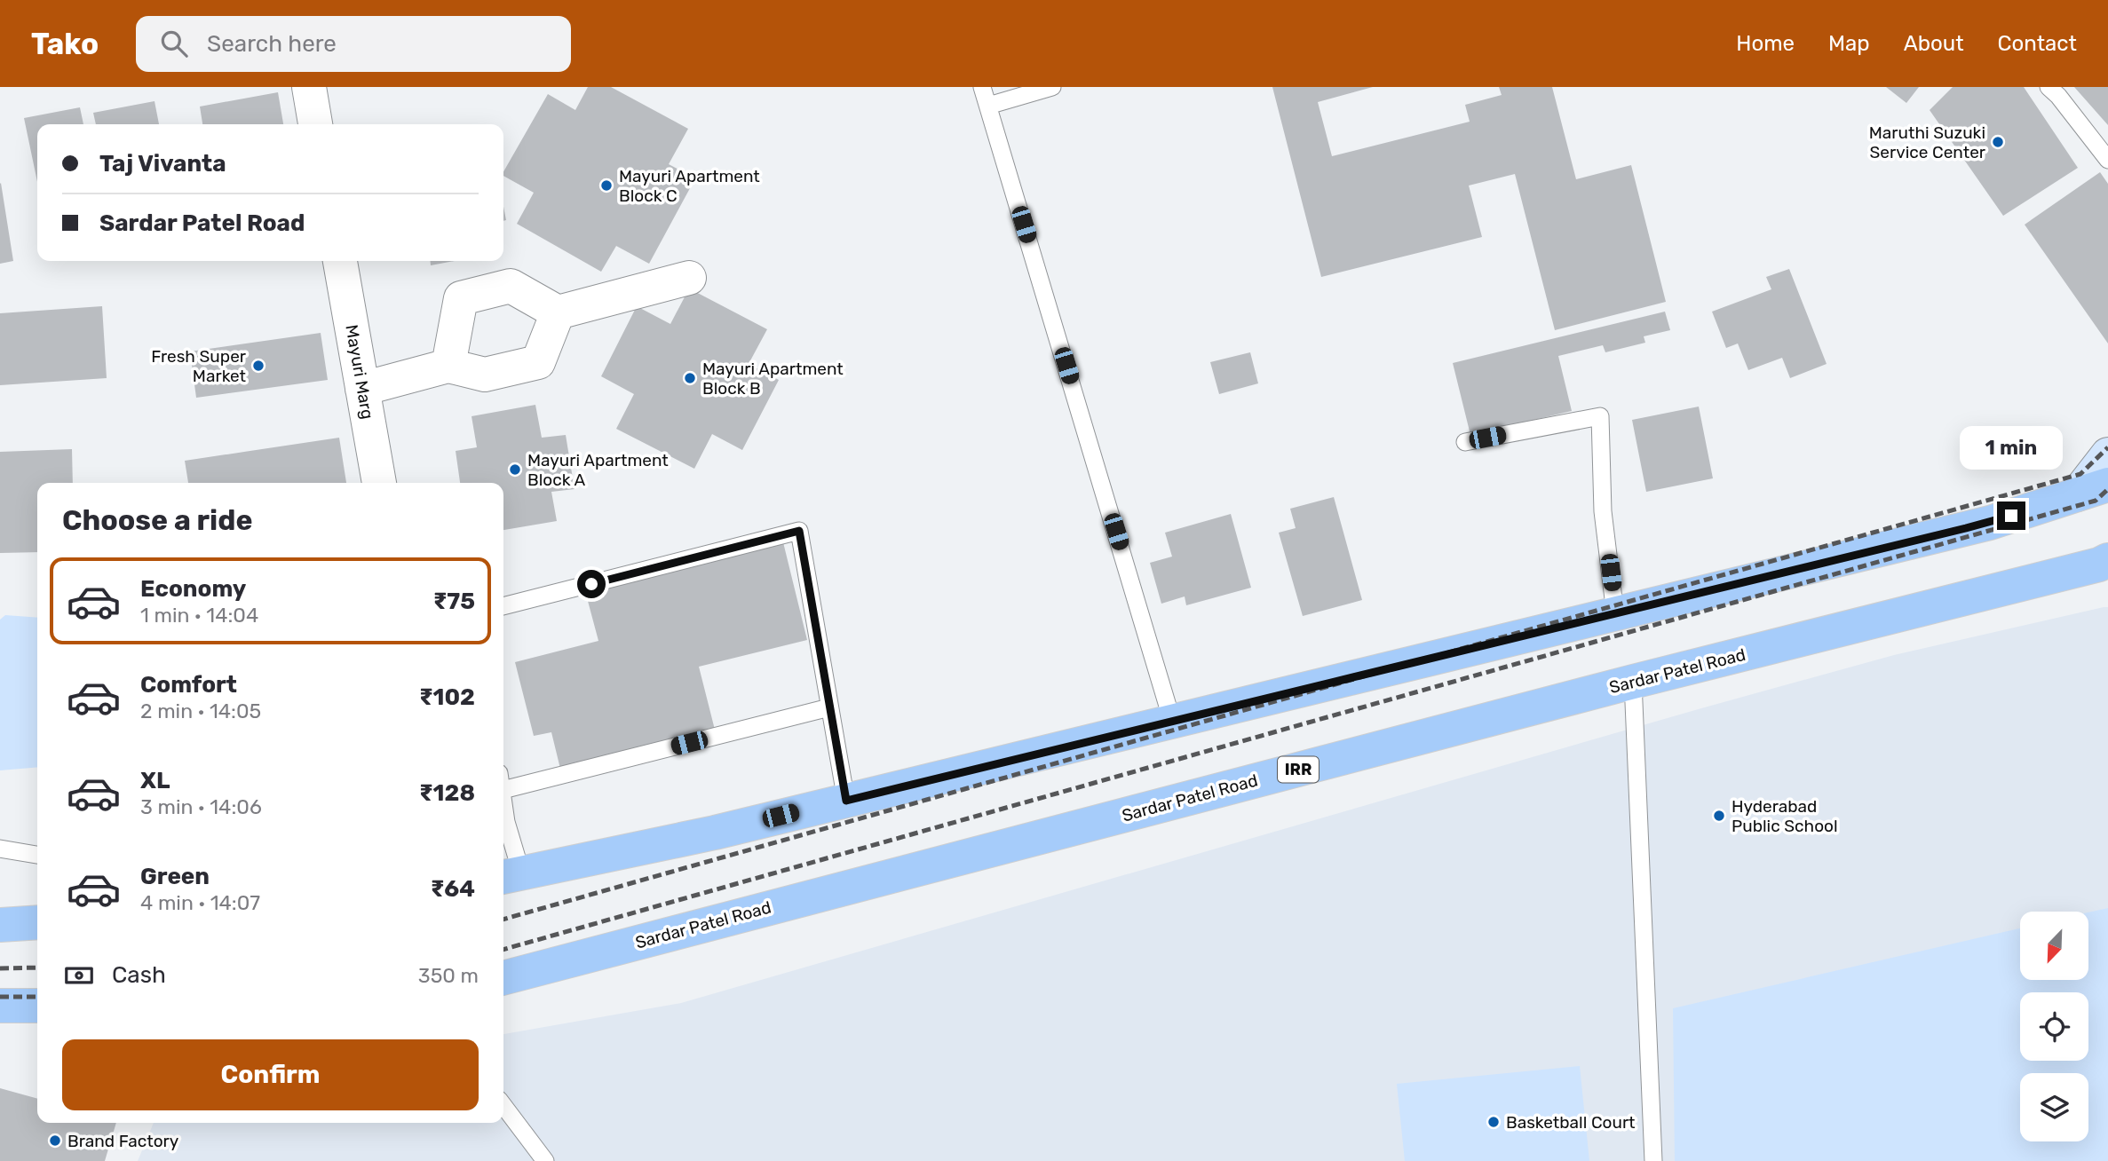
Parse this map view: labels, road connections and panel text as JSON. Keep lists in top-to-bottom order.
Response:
{
  "streets": {
    "main road": ["Sardar Patel Road", "IRR"],
    "street": ["Mayuri Marg"]
  },
  "places": [
    "Maruthi Suzuki Service Center",
    "Mayuri Apartment Block C",
    "Fresh Super Market",
    "Mayuri Apartment Block B",
    "Mayuri Apartment Block A",
    "Hyderabad Public School",
    "Basketball Court",
    "Brand Factory"
  ],
  "north": "bottom left",
  "page": {
    "header": "Tako",
    "search": "Search here",
    "nav": [
      "Home",
      "Map",
      "About",
      "Contact"
    ],
    "banner": ["Taj Vivanta", "Sardar Patel Road"],
    "bubble": "1 min",
    "heading": "Choose a ride",
    "list": [
      {
        "name": "Economy",
        "note": "1 min · 14:04",
        "value": "₹75"
      },
      {
        "name": "Comfort",
        "note": "2 min · 14:05",
        "value": "₹102"
      },
      {
        "name": "XL",
        "note": "3 min · 14:06",
        "value": "₹128"
      },
      {
        "name": "Green",
        "note": "4 min · 14:07",
        "value": "₹64"
      }
    ],
    "pay": ["Cash", "350 m"],
    "buttons": "Confirm"
  }
}
